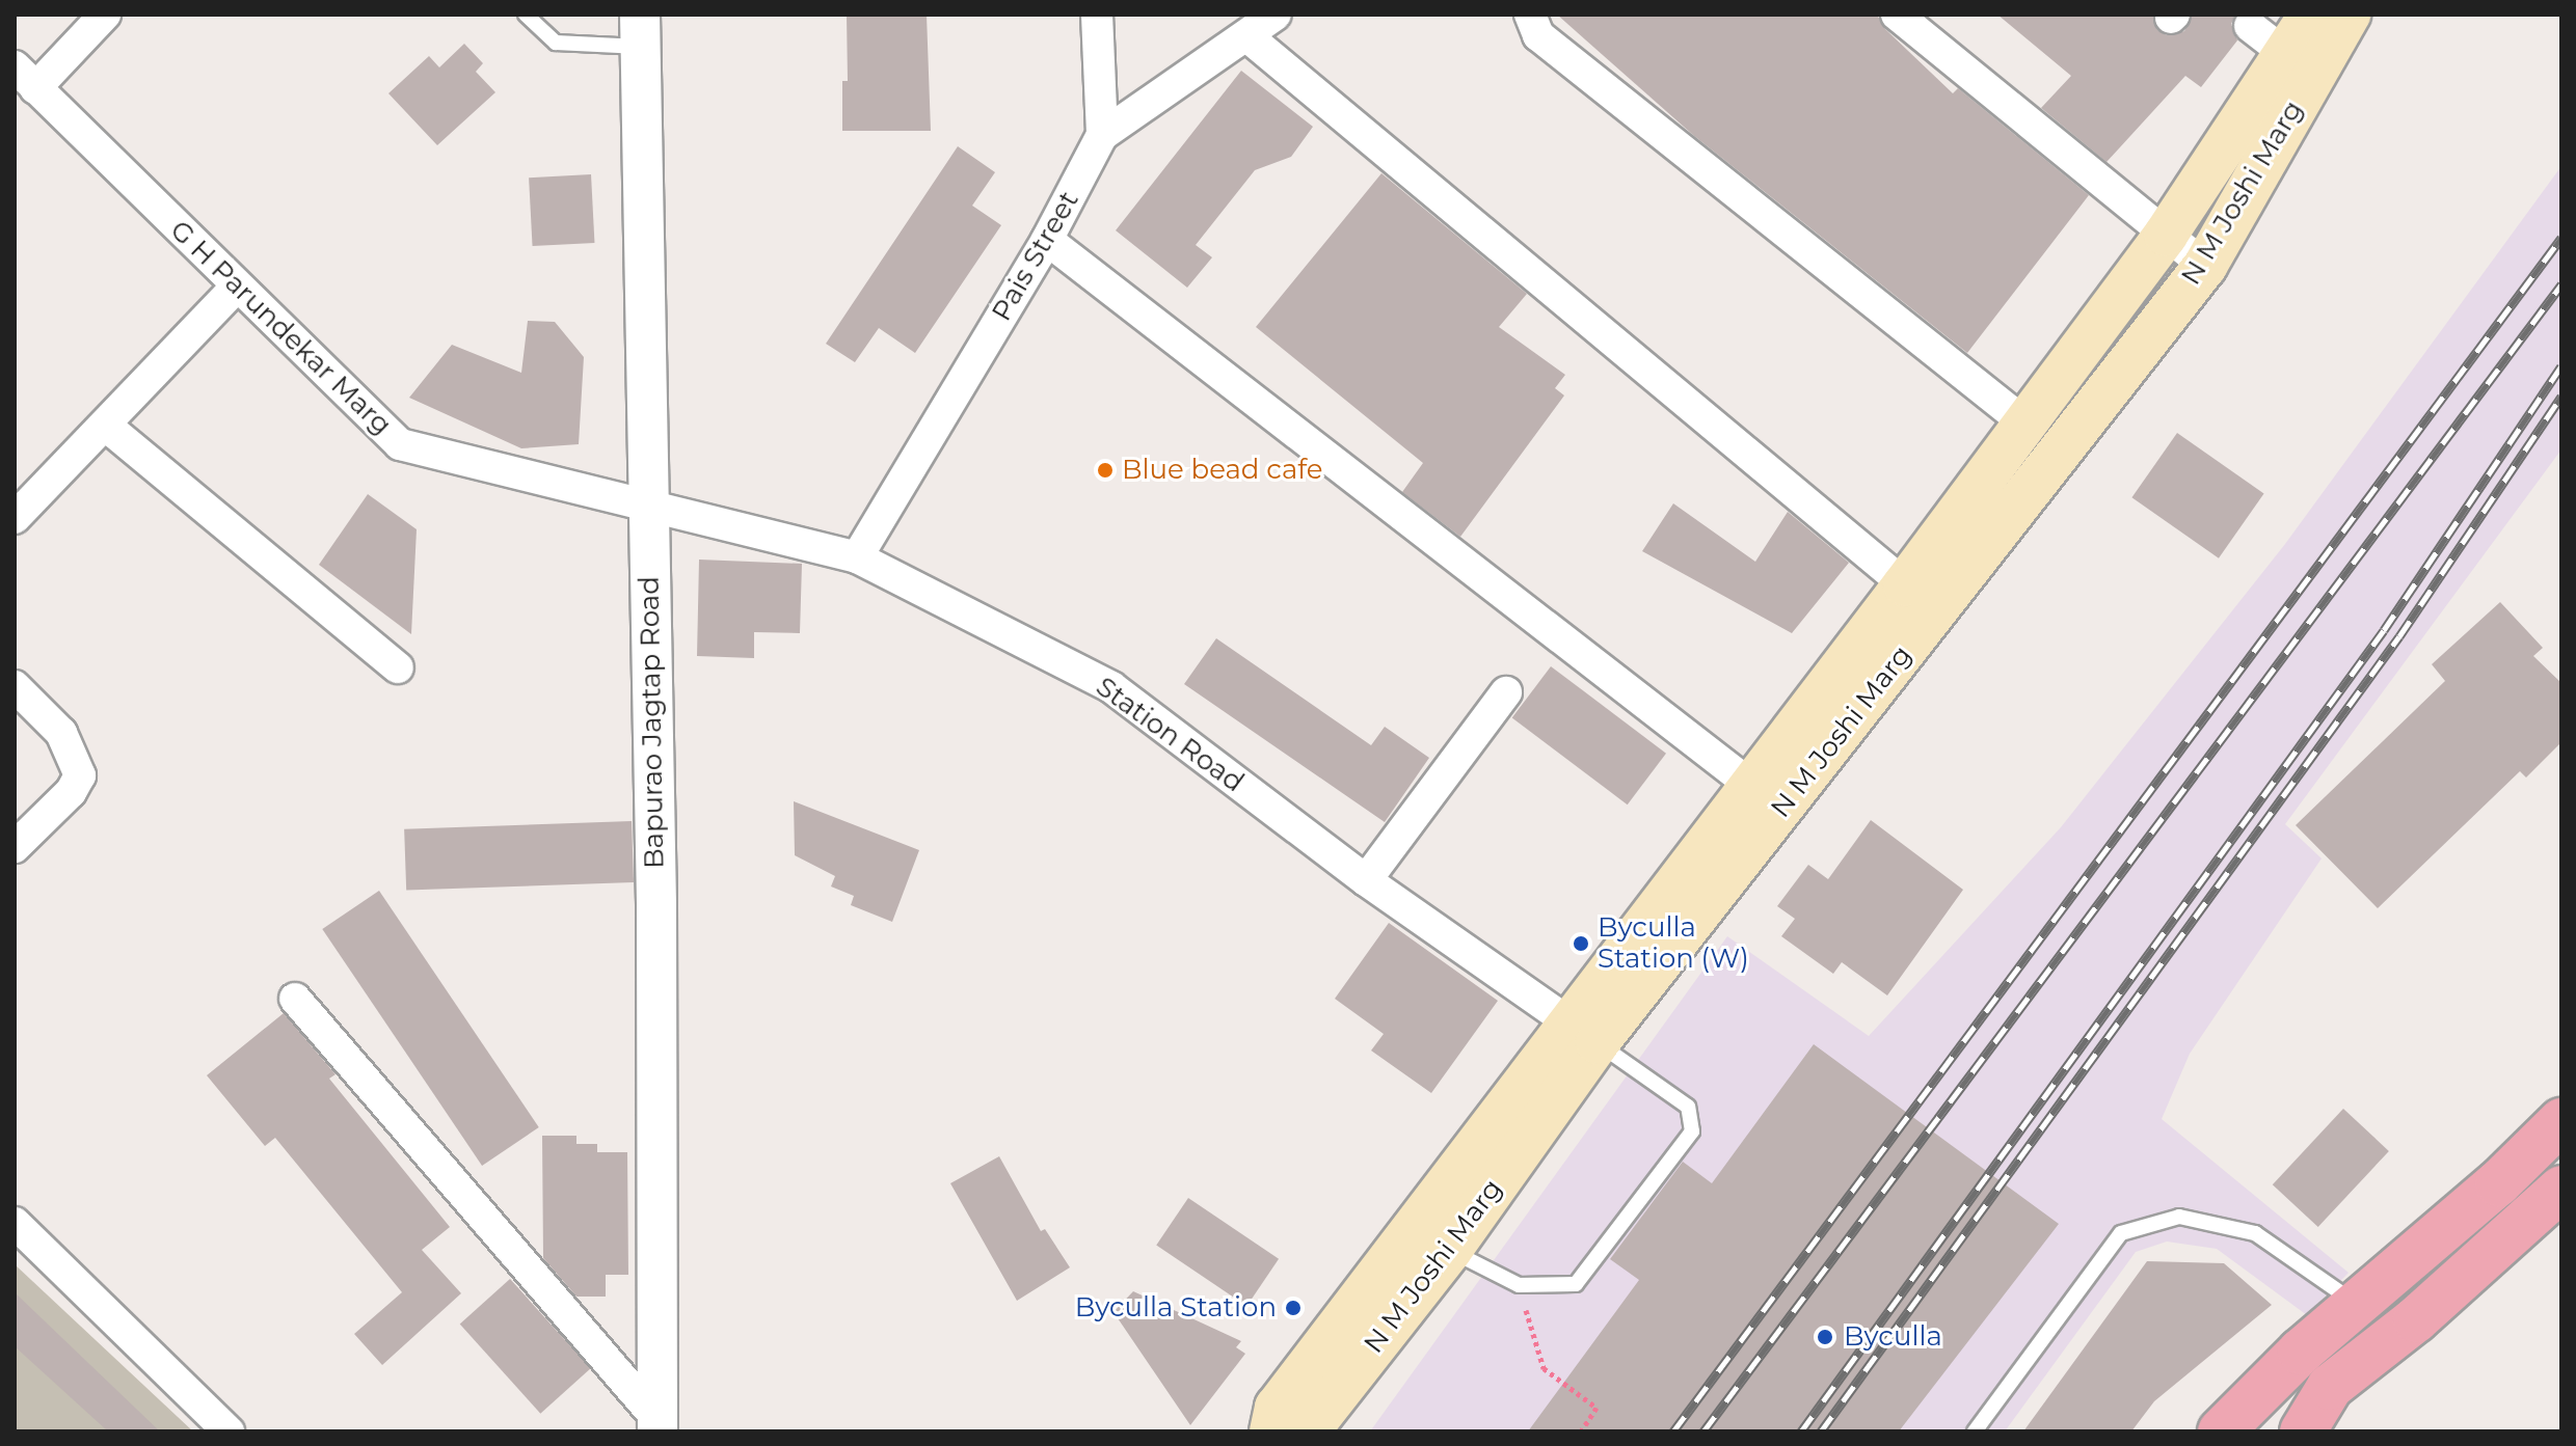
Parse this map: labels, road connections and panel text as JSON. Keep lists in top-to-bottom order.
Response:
{
  "streets": {
    "main road": ["N M Joshi Marg"],
    "street": [
      "Pais Street",
      "G H Parundekar Marg",
      "Bapurao Jagtap Road",
      "Station Road"
    ]
  },
  "crossings": [
    ["N M Joshi Marg", "Station Road"],
    ["Pais Street", "Station Road"],
    ["G H Parundekar Marg", "Bapurao Jagtap Road"],
    ["G H Parundekar Marg", "Station Road"],
    ["Bapurao Jagtap Road", "Station Road"]
  ],
  "places": [
    "Blue bead cafe",
    "Byculla Station (W)",
    "Byculla Station",
    "Byculla"
  ]
}
